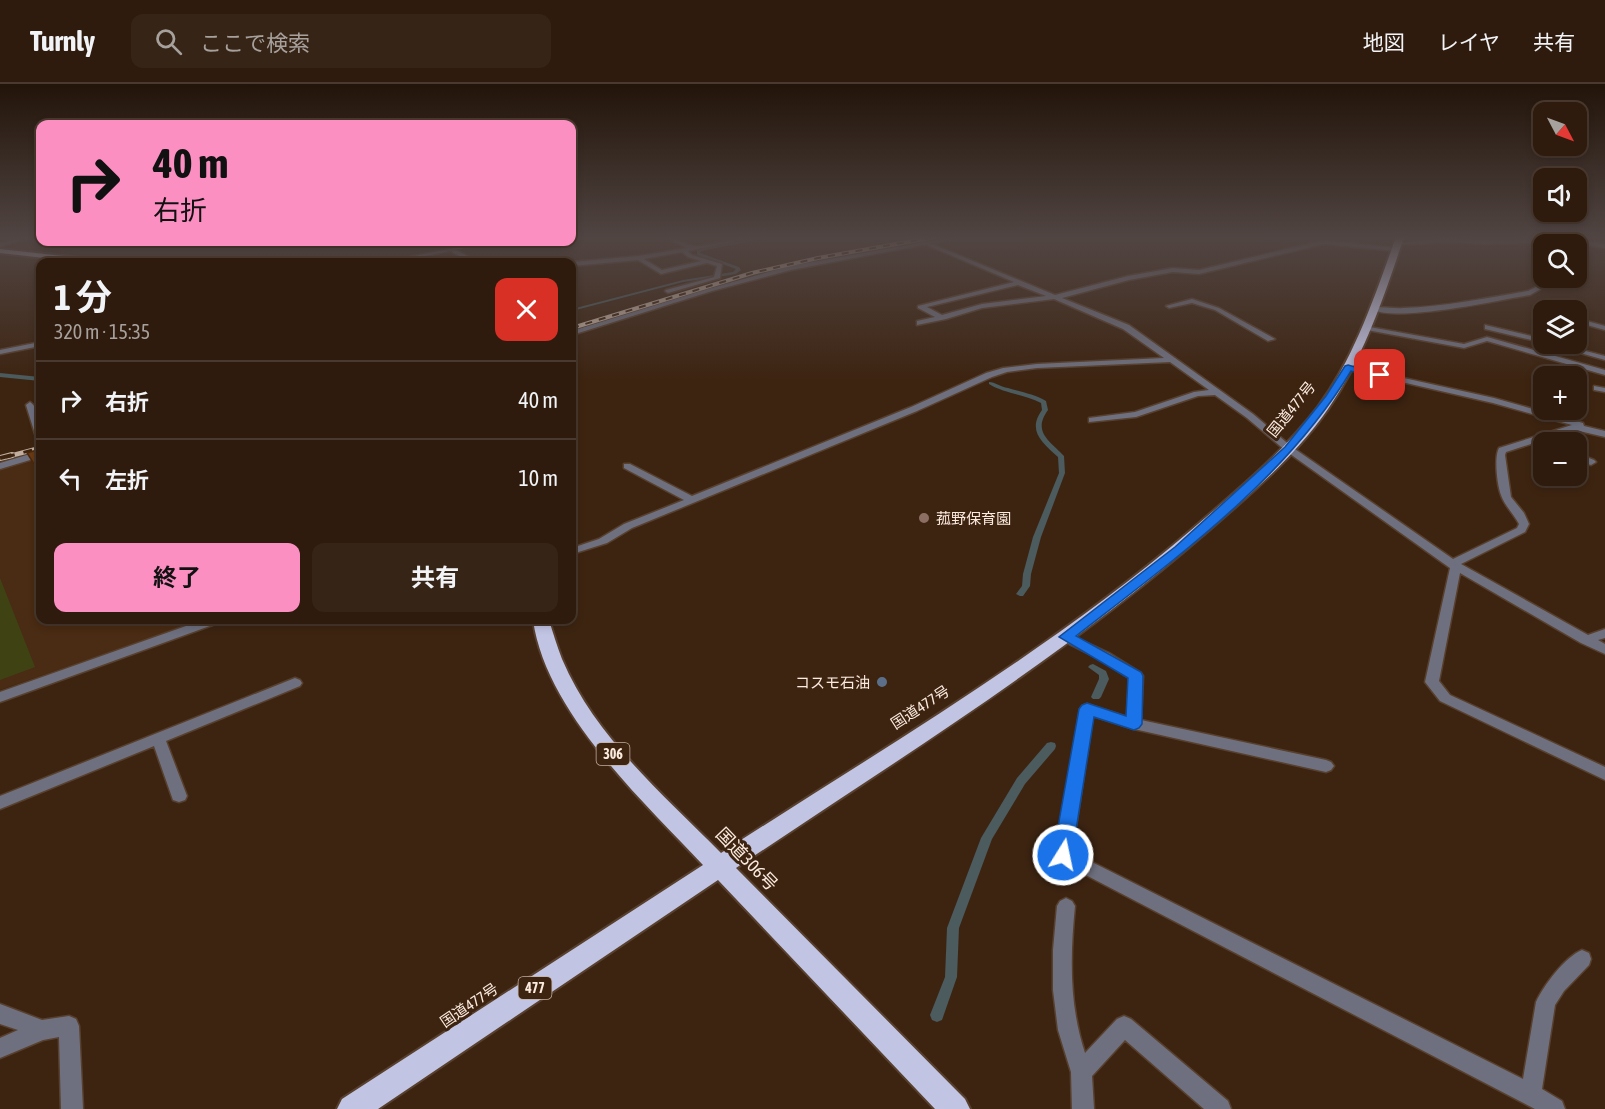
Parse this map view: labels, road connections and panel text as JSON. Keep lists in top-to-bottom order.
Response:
{
  "streets": {
    "highway": [
      "国道477号",
      "306",
      "国道306号",
      "477"
    ]
  },
  "crossings": [
    ["国道477号", "国道306号"]
  ],
  "places": ["菰野保育園", "コスモ石油"],
  "north": "bottom right",
  "page": {
    "header": "Turnly",
    "search": "ここで検索",
    "nav": ["地図", "レイヤ", "共有"],
    "map_buttons": ["+", "−"],
    "turn": ["40 m", "右折"],
    "heading": ["1 分", "320 m · 15:35"],
    "list": [
      {
        "name": "右折",
        "value": "40 m"
      },
      {
        "name": "左折",
        "value": "10 m"
      }
    ],
    "buttons": ["終了", "共有"]
  }
}
